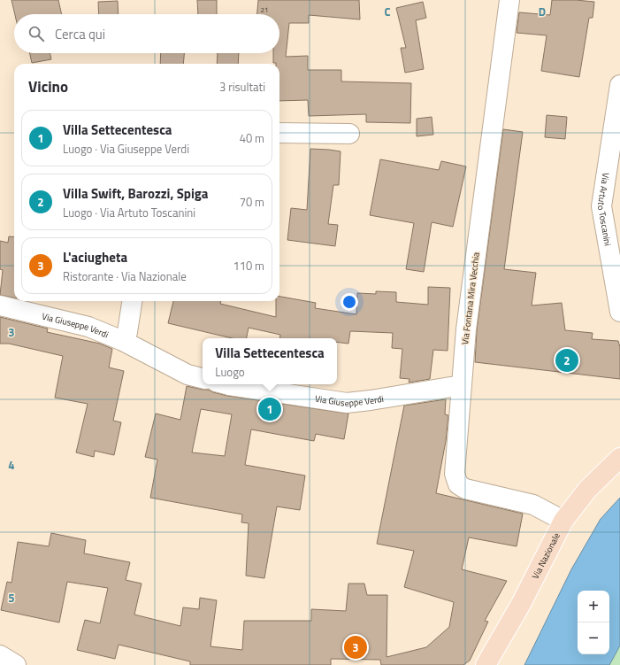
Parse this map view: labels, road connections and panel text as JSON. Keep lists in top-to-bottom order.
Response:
{
  "streets": {
    "main road": ["Via Nazionale"],
    "street": ["Via Artuto Toscanini", "Via Fontana Mira Vecchia", "Via Giuseppe Verdi"]
  },
  "crossings": [
    ["Via Fontana Mira Vecchia", "Via Giuseppe Verdi"],
    ["Via Fontana Mira Vecchia", "Via Nazionale"]
  ],
  "house_numbers": ["21"],
  "page": {
    "search": "Cerca qui",
    "heading": ["Vicino", "3 risultati"],
    "list": [
      {
        "mark": "1",
        "name": "Villa Settecentesca",
        "note": "Luogo · Via Giuseppe Verdi",
        "value": "40 m"
      },
      {
        "mark": "2",
        "name": "Villa Swift, Barozzi, Spiga",
        "note": "Luogo · Via Artuto Toscanini",
        "value": "70 m"
      },
      {
        "mark": "3",
        "name": "L'aciugheta",
        "note": "Ristorante · Via Nazionale",
        "value": "110 m"
      }
    ],
    "popup": ["Villa Settecentesca", "Luogo"],
    "pins": ["2", "1", "3"],
    "map_buttons": ["+", "−"]
  },
  "grid": {
    "columns": ["C", "D"],
    "rows": ["3", "4", "5"]
  }
}
